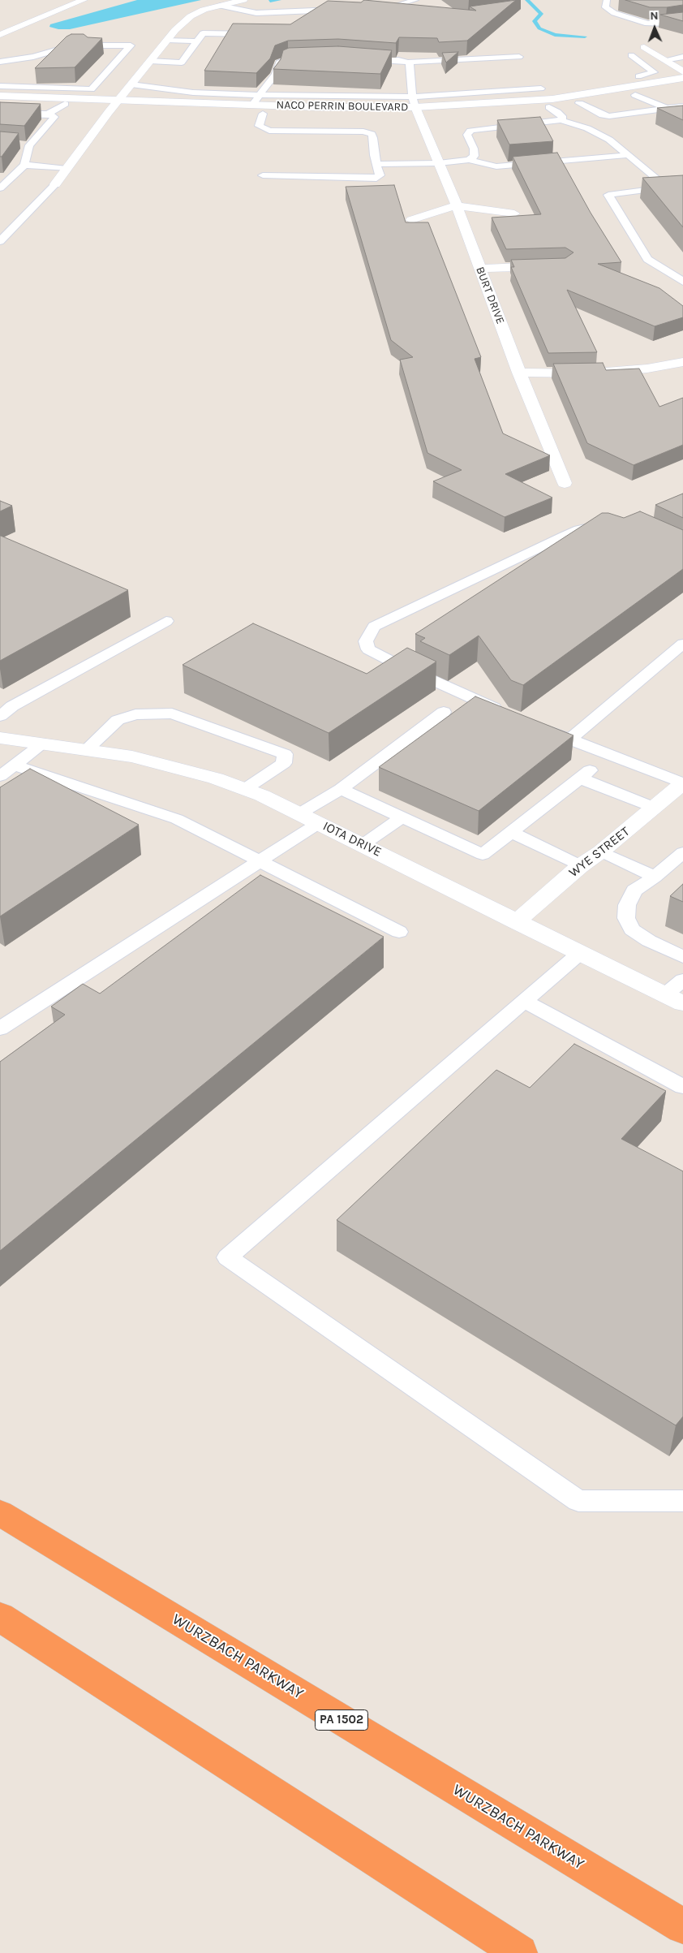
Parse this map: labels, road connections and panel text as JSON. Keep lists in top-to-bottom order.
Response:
{
  "streets": {
    "highway": ["WURZBACH PARKWAY", "PA 1502"],
    "street": [
      "NACO PERRIN BOULEVARD",
      "BURT DRIVE",
      "IOTA DRIVE",
      "WYE STREET"
    ]
  },
  "crossings": [
    ["NACO PERRIN BOULEVARD", "BURT DRIVE"],
    ["IOTA DRIVE", "WYE STREET"]
  ],
  "north": "top"
}
